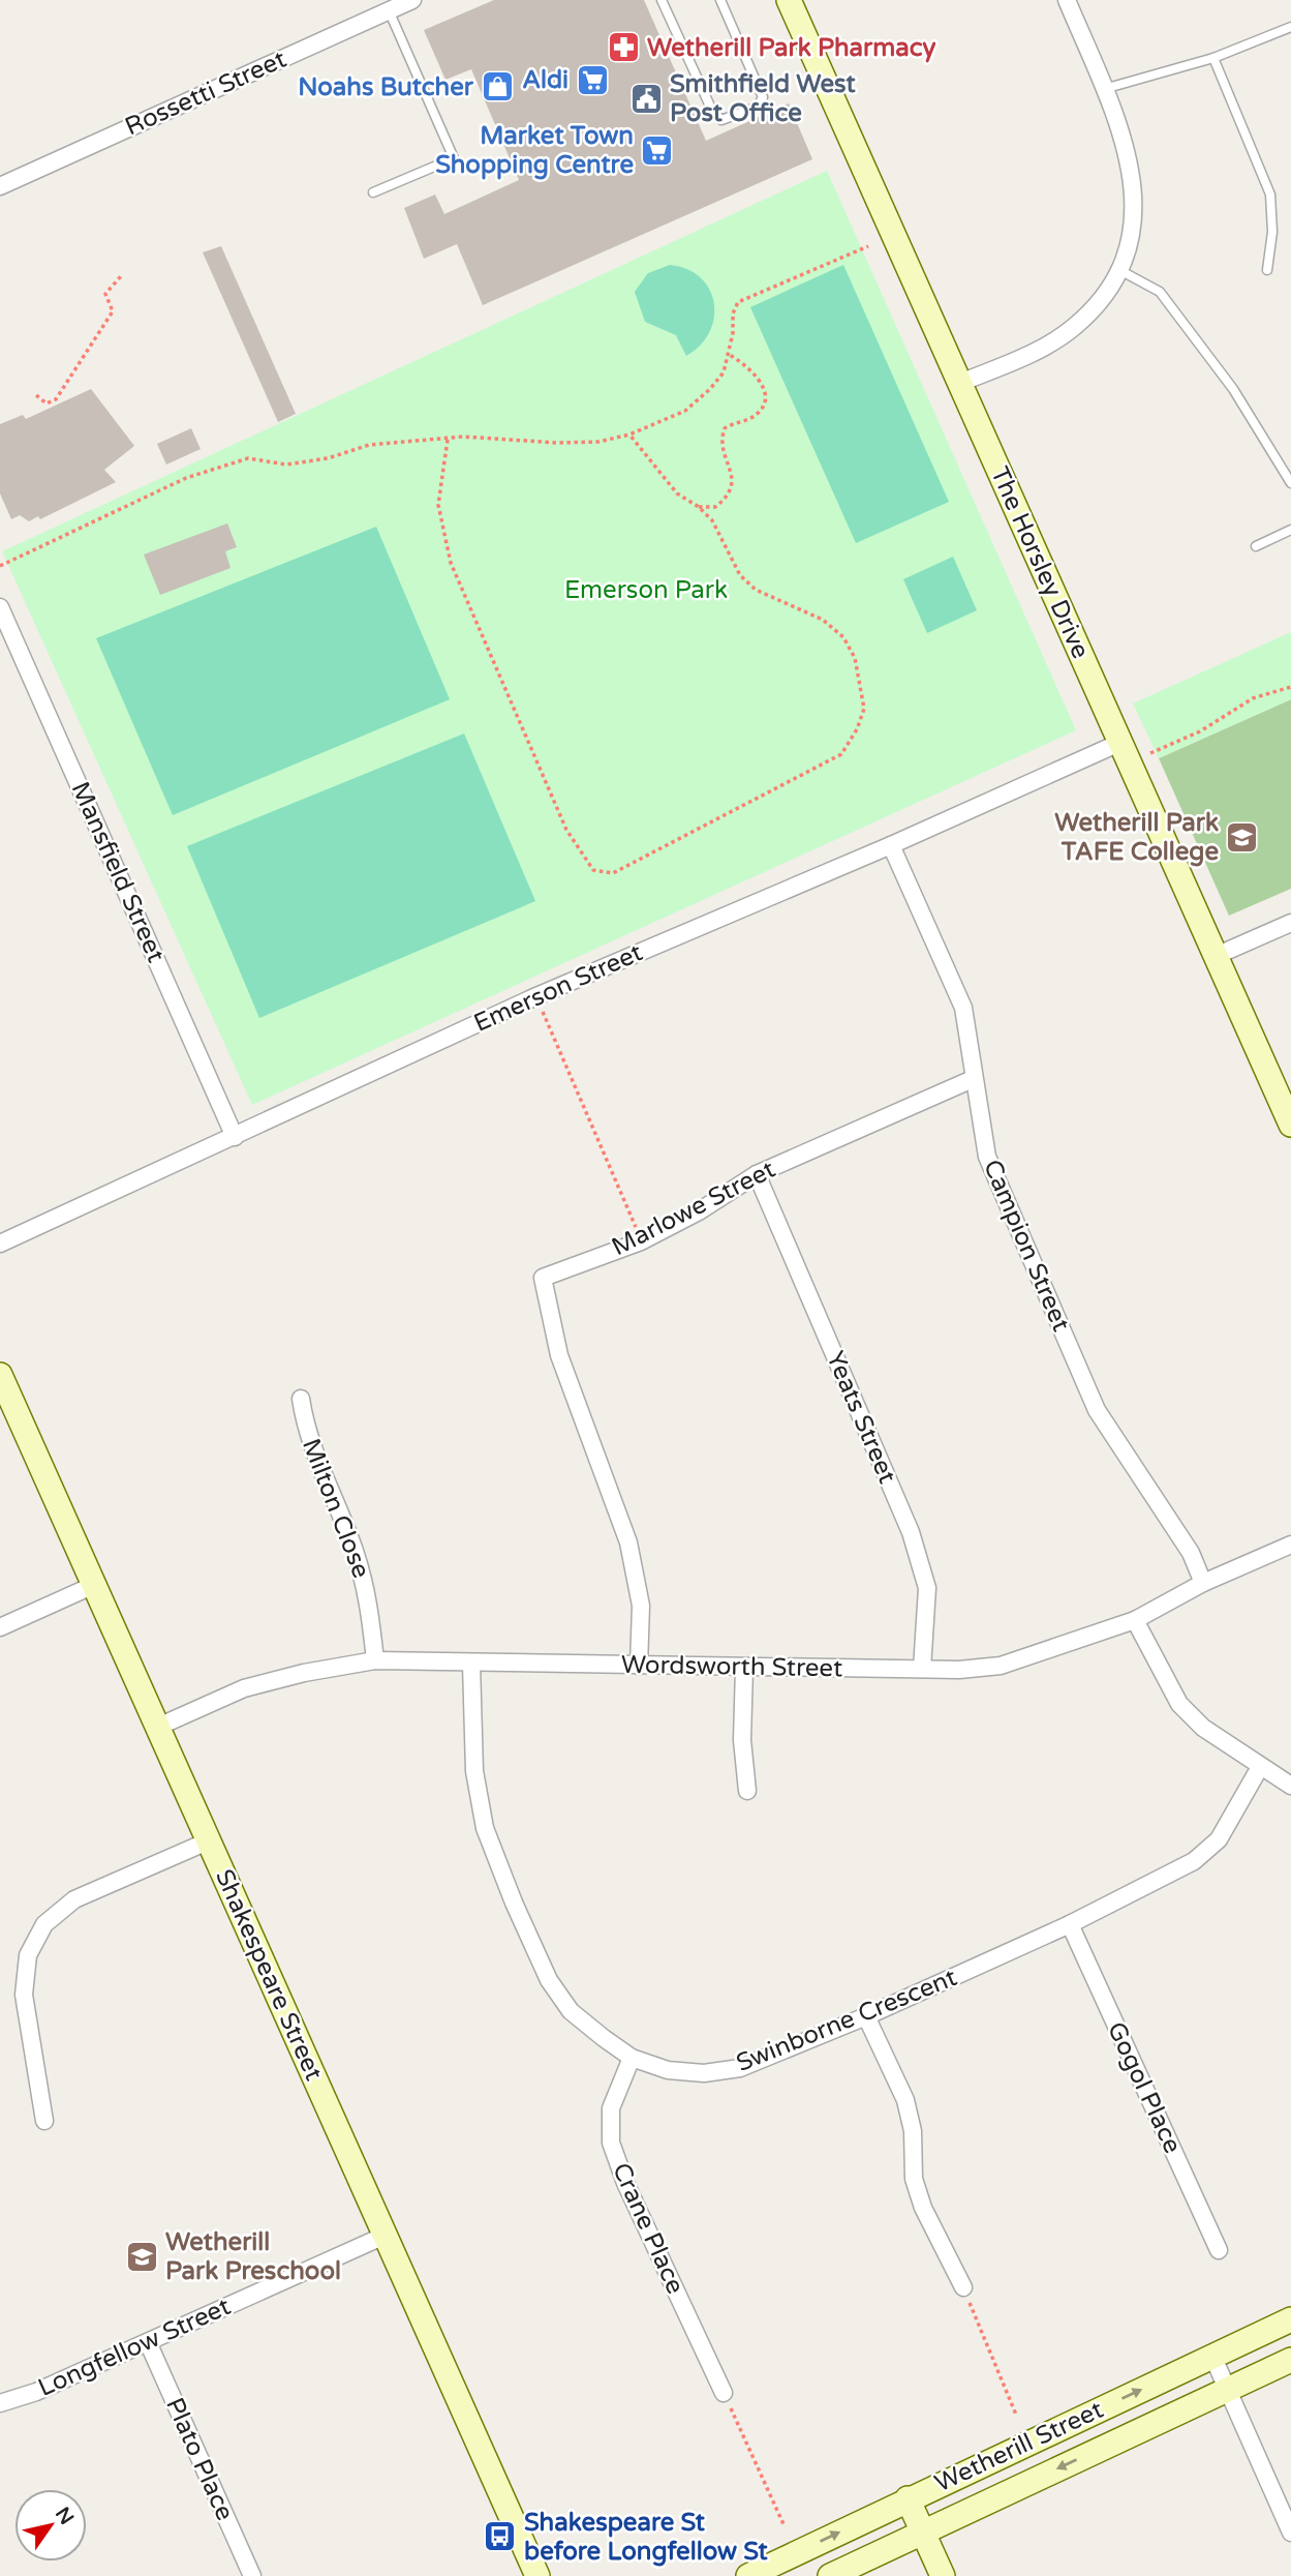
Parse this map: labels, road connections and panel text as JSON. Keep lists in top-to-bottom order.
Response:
{
  "streets": {
    "main road": ["The Horsley Drive", "Shakespeare Street", "Wetherill Street"],
    "street": [
      "Rossetti Street",
      "Mansfield Street",
      "Emerson Street",
      "Marlowe Street",
      "Campion Street",
      "Yeats Street",
      "Milton Close",
      "Wordsworth Street",
      "Swinborne Crescent",
      "Gogol Place",
      "Crane Place",
      "Longfellow Street",
      "Plato Place"
    ]
  },
  "crossings": [
    ["The Horsley Drive", "Emerson Street"],
    ["Mansfield Street", "Emerson Street"],
    ["Emerson Street", "Campion Street"],
    ["Marlowe Street", "Campion Street"],
    ["Marlowe Street", "Yeats Street"],
    ["Marlowe Street", "Wordsworth Street"],
    ["Campion Street", "Wordsworth Street"],
    ["Yeats Street", "Wordsworth Street"],
    ["Milton Close", "Wordsworth Street"],
    ["Wordsworth Street", "Shakespeare Street"],
    ["Wordsworth Street", "Swinborne Crescent"],
    ["Shakespeare Street", "Longfellow Street"],
    ["Swinborne Crescent", "Gogol Place"],
    ["Swinborne Crescent", "Crane Place"],
    ["Longfellow Street", "Plato Place"]
  ],
  "parks": ["Emerson Park"],
  "places": {
    "pharmacy": ["Wetherill Park Pharmacy"],
    "supermarket": ["Aldi", "Market Town Shopping Centre"],
    "shop": ["Noahs Butcher"],
    "public building": ["Smithfield West Post Office"],
    "school or university": ["Wetherill Park TAFE College", "Wetherill Park Preschool"],
    "bus stop": ["Shakespeare St before Longfellow St"]
  },
  "north": "top right"
}
